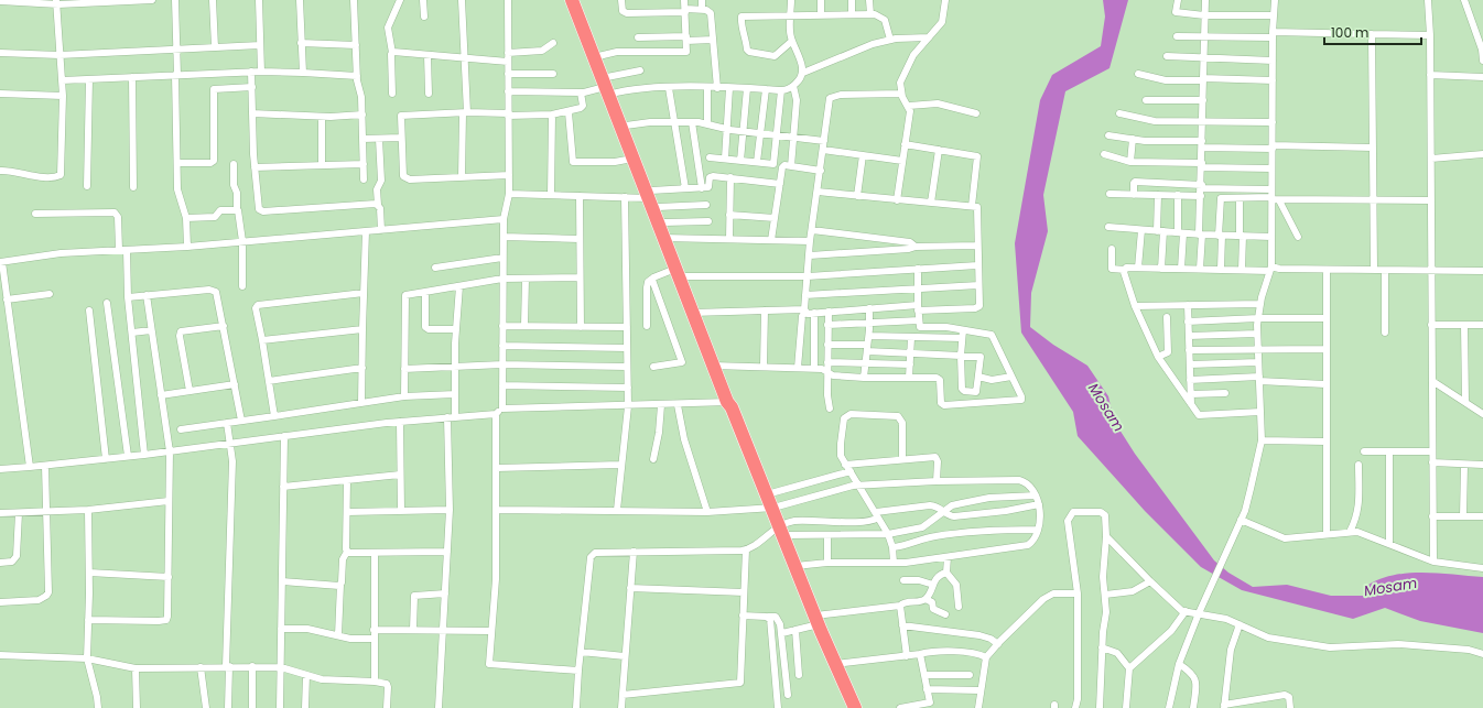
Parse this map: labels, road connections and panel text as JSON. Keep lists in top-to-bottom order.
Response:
{
  "water": ["Mosam"],
  "scale_bar": "100 m"
}
